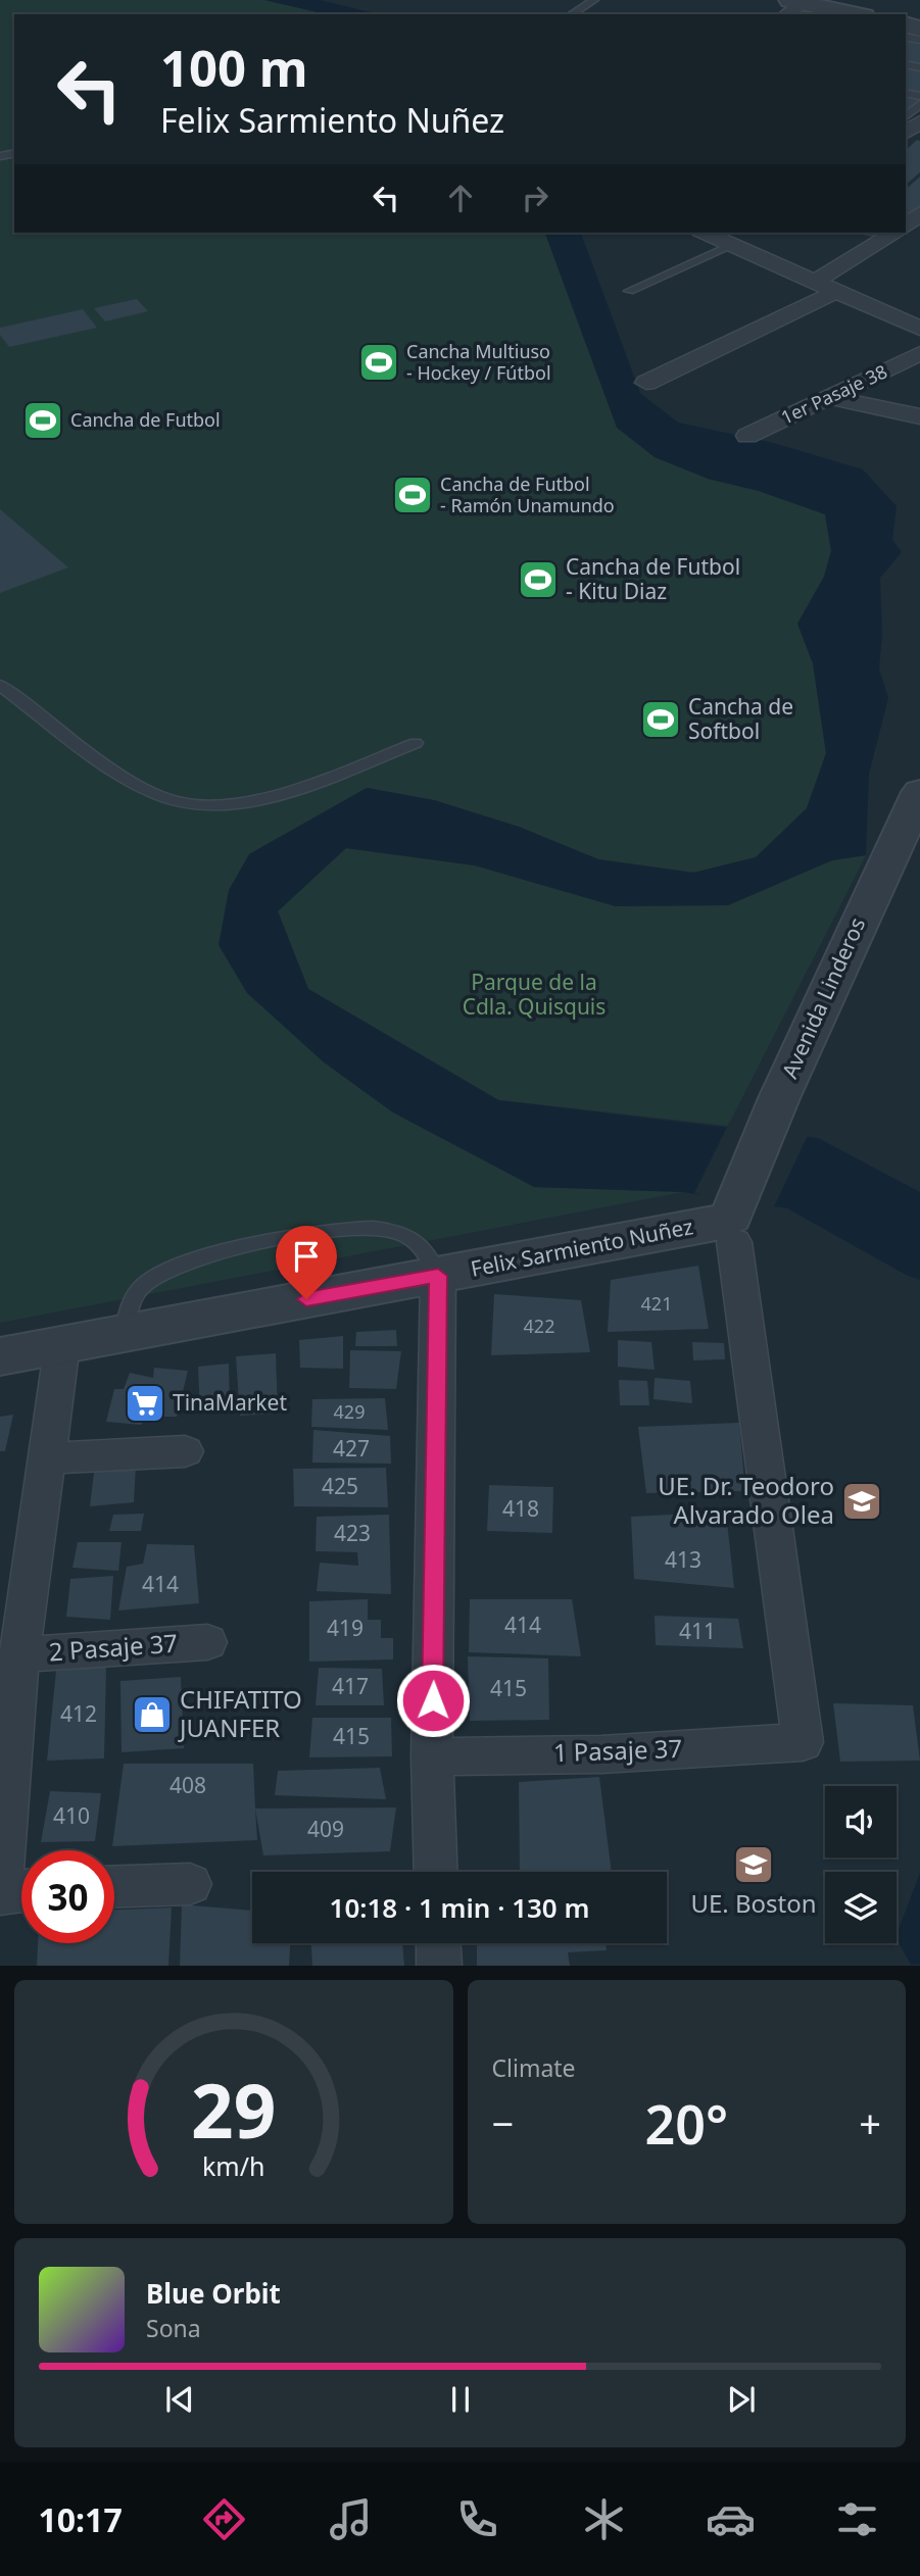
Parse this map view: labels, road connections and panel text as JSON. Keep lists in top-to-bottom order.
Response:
{
  "streets": {
    "street": [
      "1er Pasaje 38",
      "Avenida Linderos",
      "Felix Sarmiento Nuñez",
      "2 Pasaje 37",
      "1 Pasaje 37"
    ]
  },
  "crossings": [
    ["Avenida Linderos", "Felix Sarmiento Nuñez"],
    ["Avenida Linderos", "1 Pasaje 37"],
    ["Felix Sarmiento Nuñez", "1 Pasaje 37"]
  ],
  "parks": ["Parque de la Cdla. Quisquis"],
  "places": {
    "sports": [
      "Cancha Multiuso - Hockey / Fútbol",
      "Cancha de Futbol",
      "Cancha de Futbol - Ramón Unamundo",
      "Cancha de Futbol - Kitu Diaz",
      "Cancha de Softbol"
    ],
    "supermarket": ["TinaMarket"],
    "school or university": ["UE. Dr. Teodoro Alvarado Olea", "UE. Boston"],
    "shop": ["CHIFATITO JUANFER"]
  },
  "house_numbers": [
    "421",
    "422",
    "429",
    "427",
    "425",
    "418",
    "423",
    "413",
    "414",
    "414",
    "419",
    "411",
    "417",
    "415",
    "412",
    "415",
    "408",
    "410",
    "409"
  ],
  "page": {
    "turn": ["100 m", "Felix Sarmiento Nuñez"],
    "limit": "30",
    "trip": "10:18 · 1 min · 130 m",
    "tile": "Climate",
    "heat": ["−", "20°", "+"],
    "song": ["Blue Orbit", "Sona"],
    "tabs": "10:17",
    "gauge": ["29", "km/h"]
  }
}
